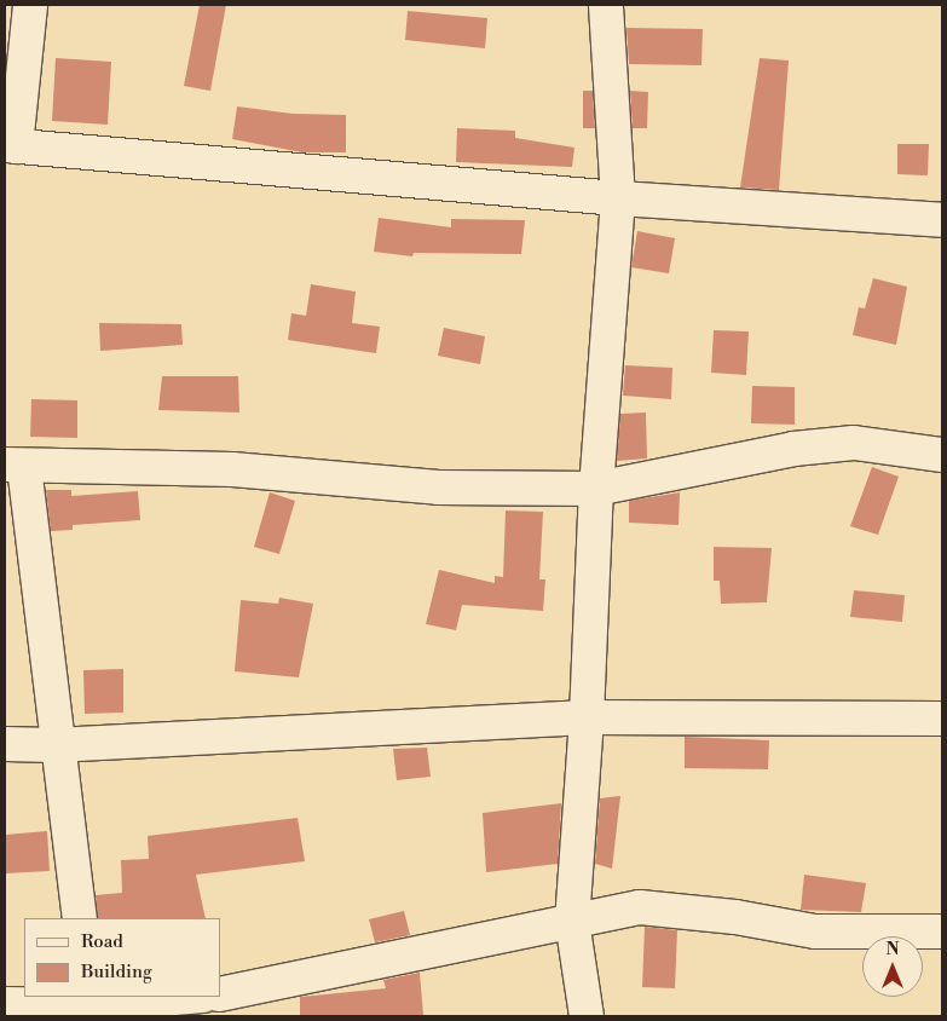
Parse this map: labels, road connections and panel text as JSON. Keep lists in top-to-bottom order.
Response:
{
  "legend": ["Road", "Building"],
  "north": "top"
}
